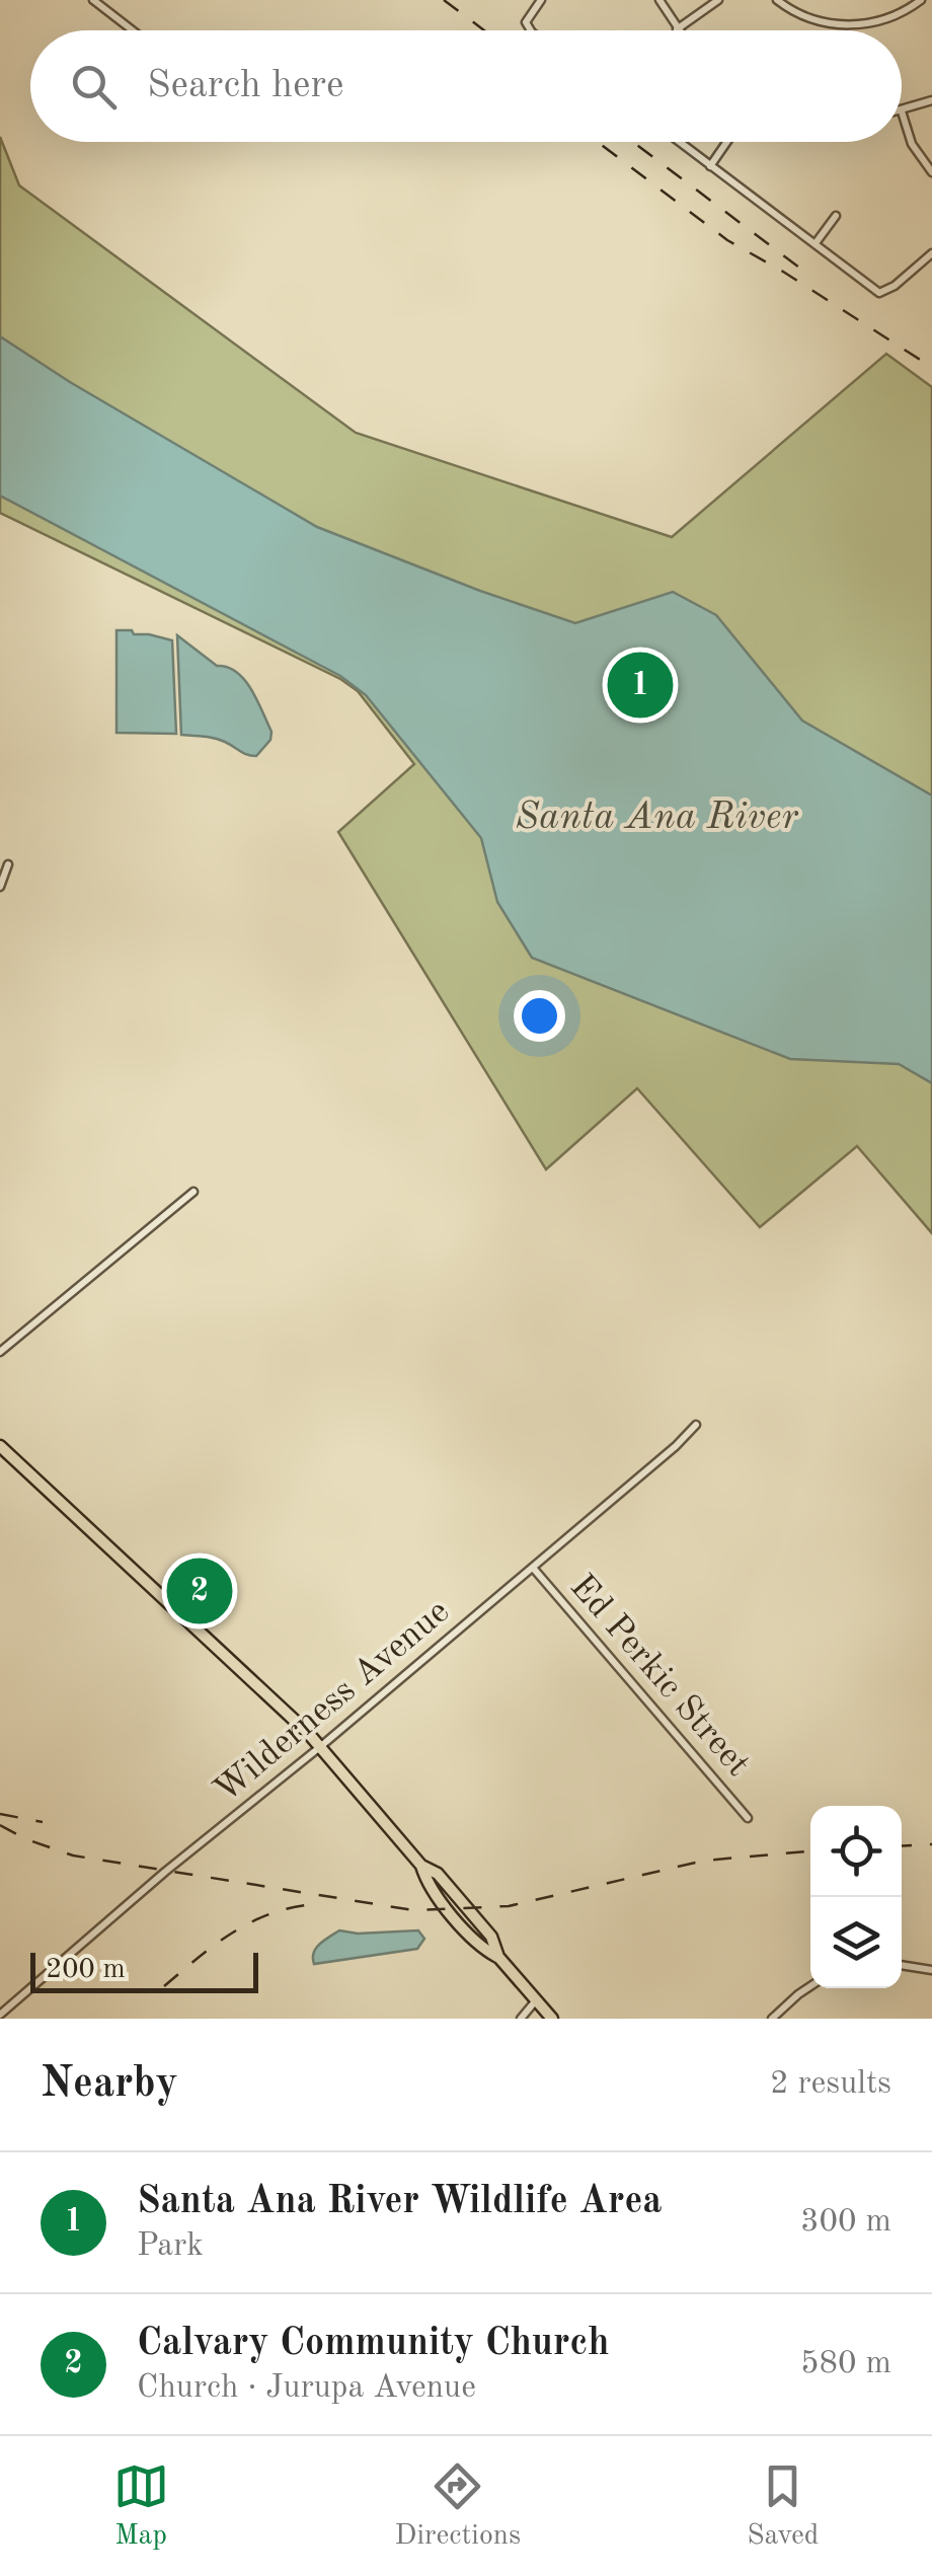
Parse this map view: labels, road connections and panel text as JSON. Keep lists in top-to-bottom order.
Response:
{
  "streets": {
    "street": ["Ed Perkic Street", "Wilderness Avenue"]
  },
  "crossings": [
    ["Ed Perkic Street", "Wilderness Avenue"]
  ],
  "water": ["Santa Ana River"],
  "scale_bar": "200 m",
  "page": {
    "search": "Search here",
    "pins": ["1", "2"],
    "scale": "200 m",
    "heading": ["Nearby", "2 results"],
    "list": [
      {
        "mark": "1",
        "name": "Santa Ana River Wildlife Area",
        "note": "Park",
        "value": "300 m"
      },
      {
        "mark": "2",
        "name": "Calvary Community Church",
        "note": "Church · Jurupa Avenue",
        "value": "580 m"
      }
    ],
    "nav": ["Map", "Directions", "Saved"]
  }
}
